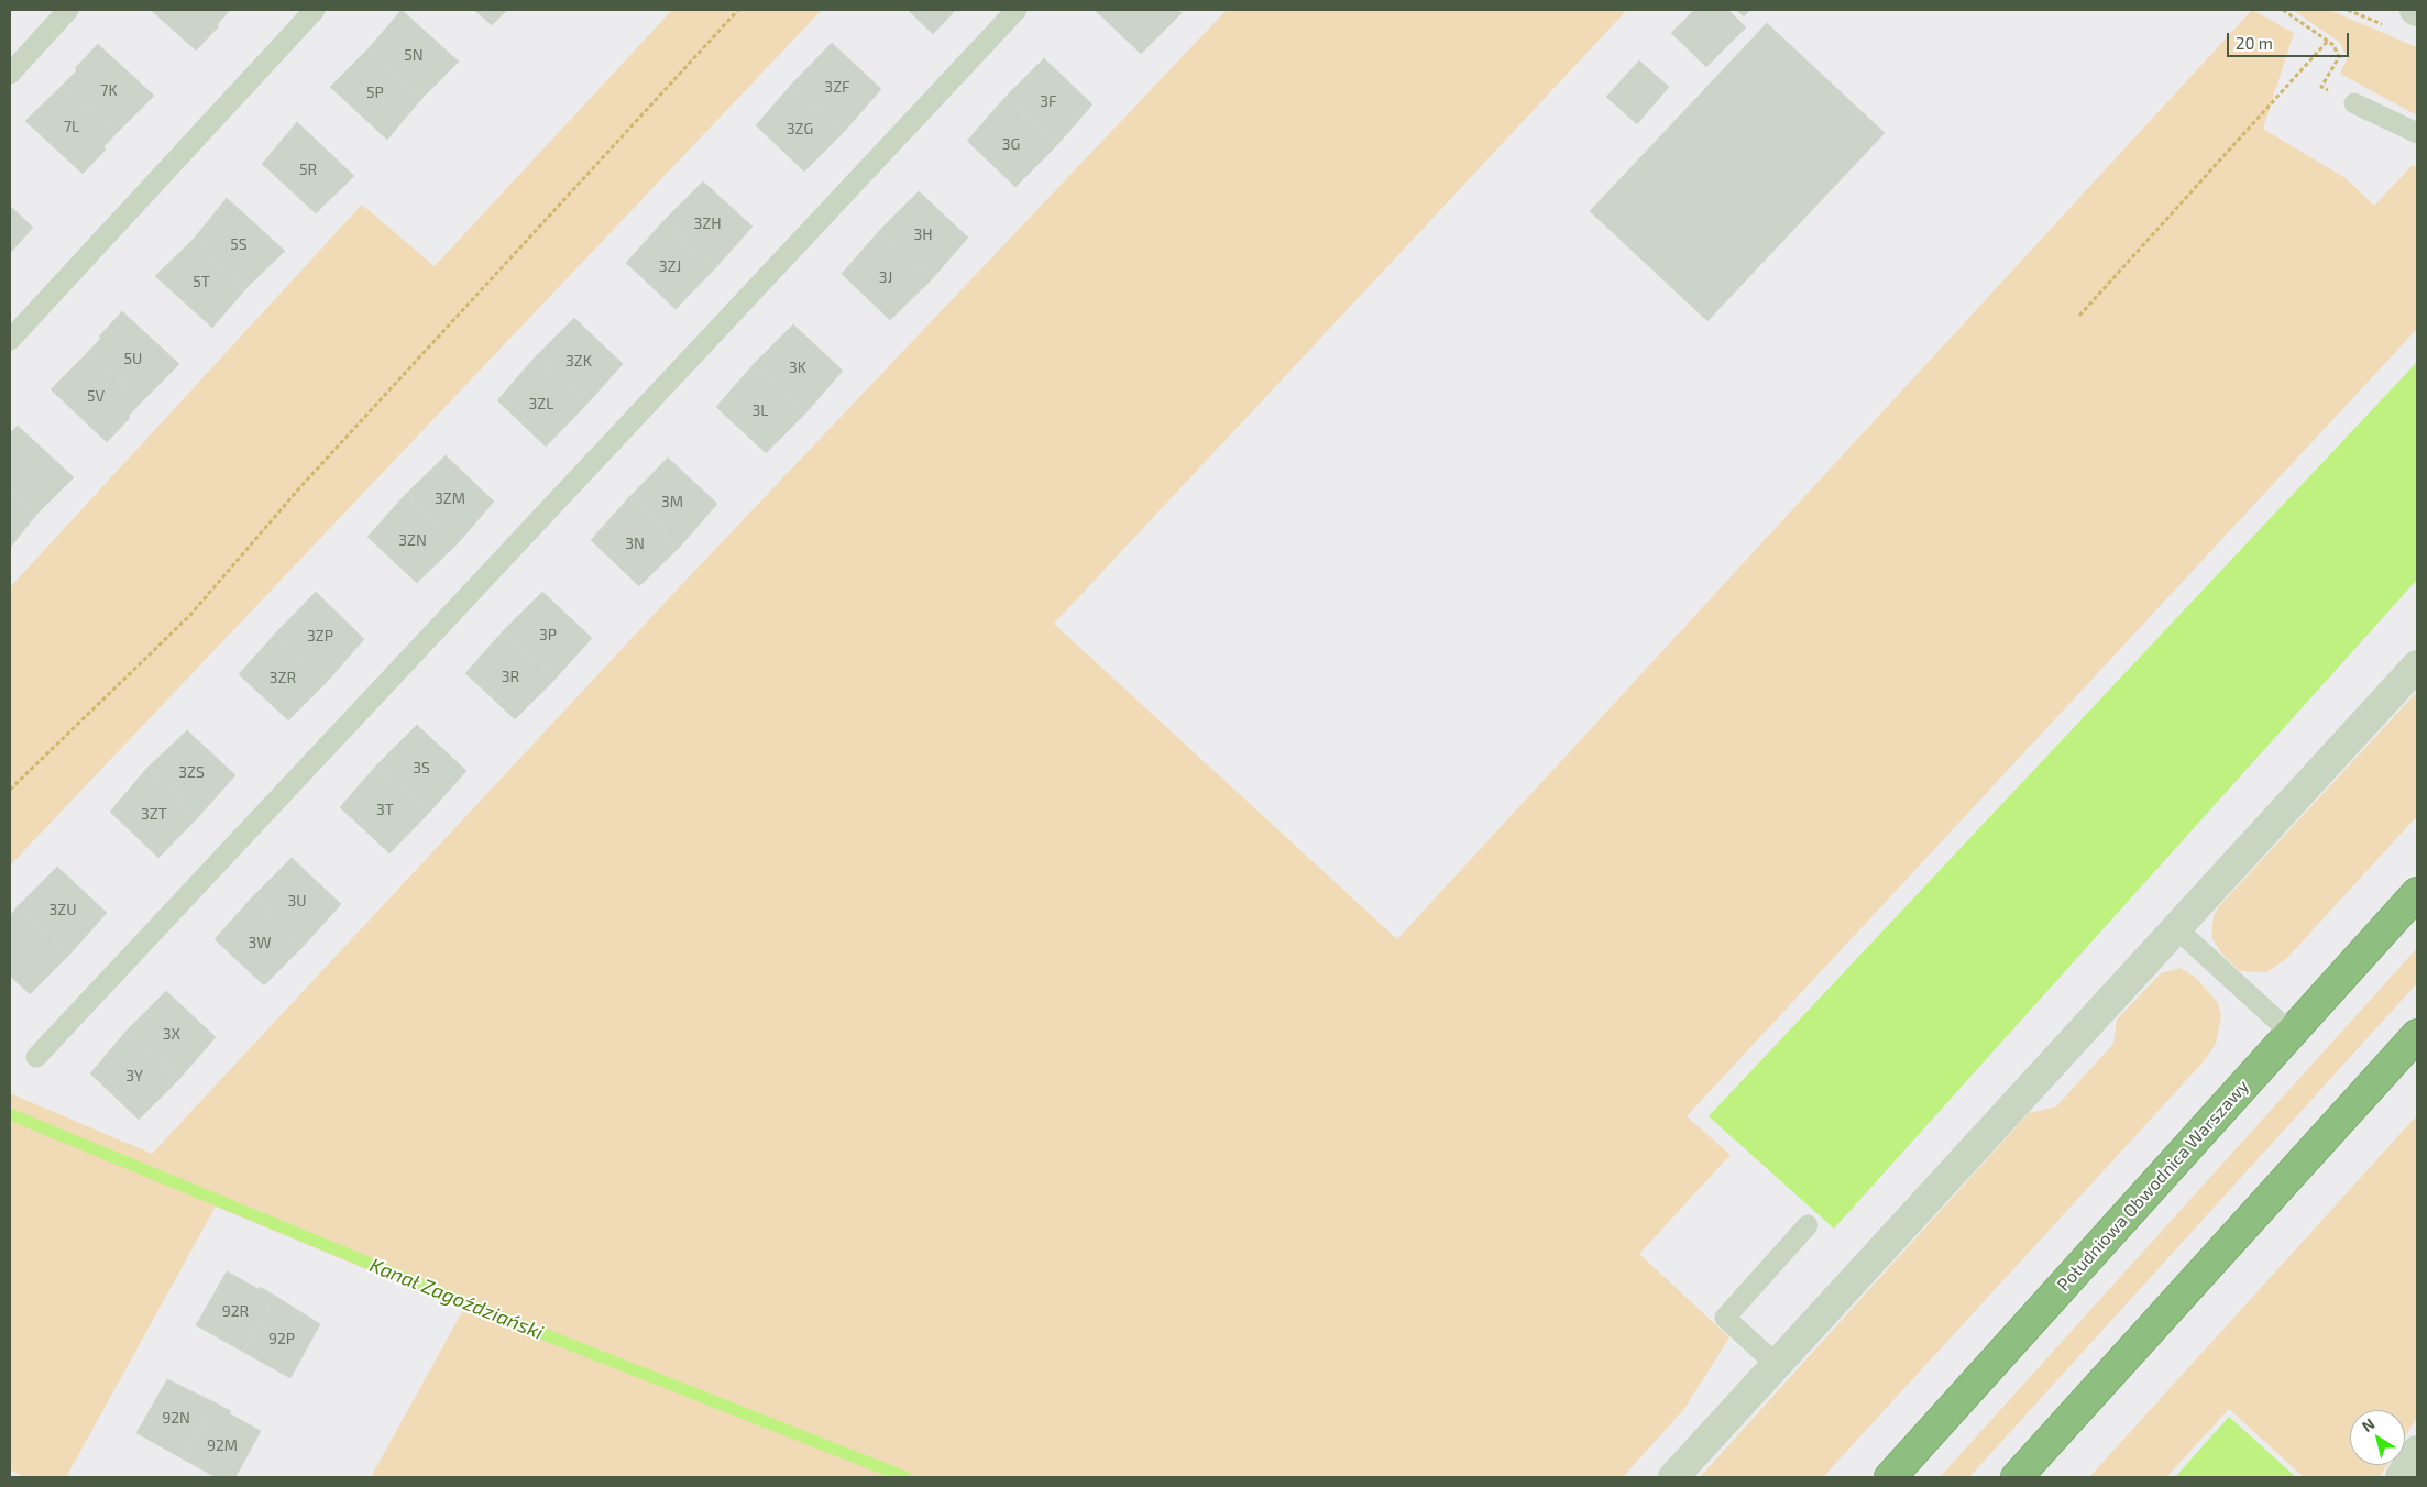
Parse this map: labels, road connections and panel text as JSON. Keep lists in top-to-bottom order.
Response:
{
  "streets": {
    "highway": ["Południowa Obwodnica Warszawy"]
  },
  "water": ["Kanał Zagoździański"],
  "house_numbers": [
    "5N",
    "3ZF",
    "7K",
    "5P",
    "3F",
    "7L",
    "3ZG",
    "3G",
    "5R",
    "3ZH",
    "3H",
    "5S",
    "3ZJ",
    "3J",
    "5T",
    "5U",
    "3ZK",
    "3K",
    "5V",
    "3ZL",
    "3L",
    "3ZM",
    "3M",
    "3ZN",
    "3N",
    "3P",
    "3ZP",
    "3R",
    "3ZR",
    "3S",
    "3ZS",
    "3T",
    "3ZT",
    "3U",
    "3ZU",
    "3W",
    "3X",
    "3Y",
    "92R",
    "92P",
    "92N",
    "92M"
  ],
  "scale_bar": "20 m",
  "north": "top left"
}
